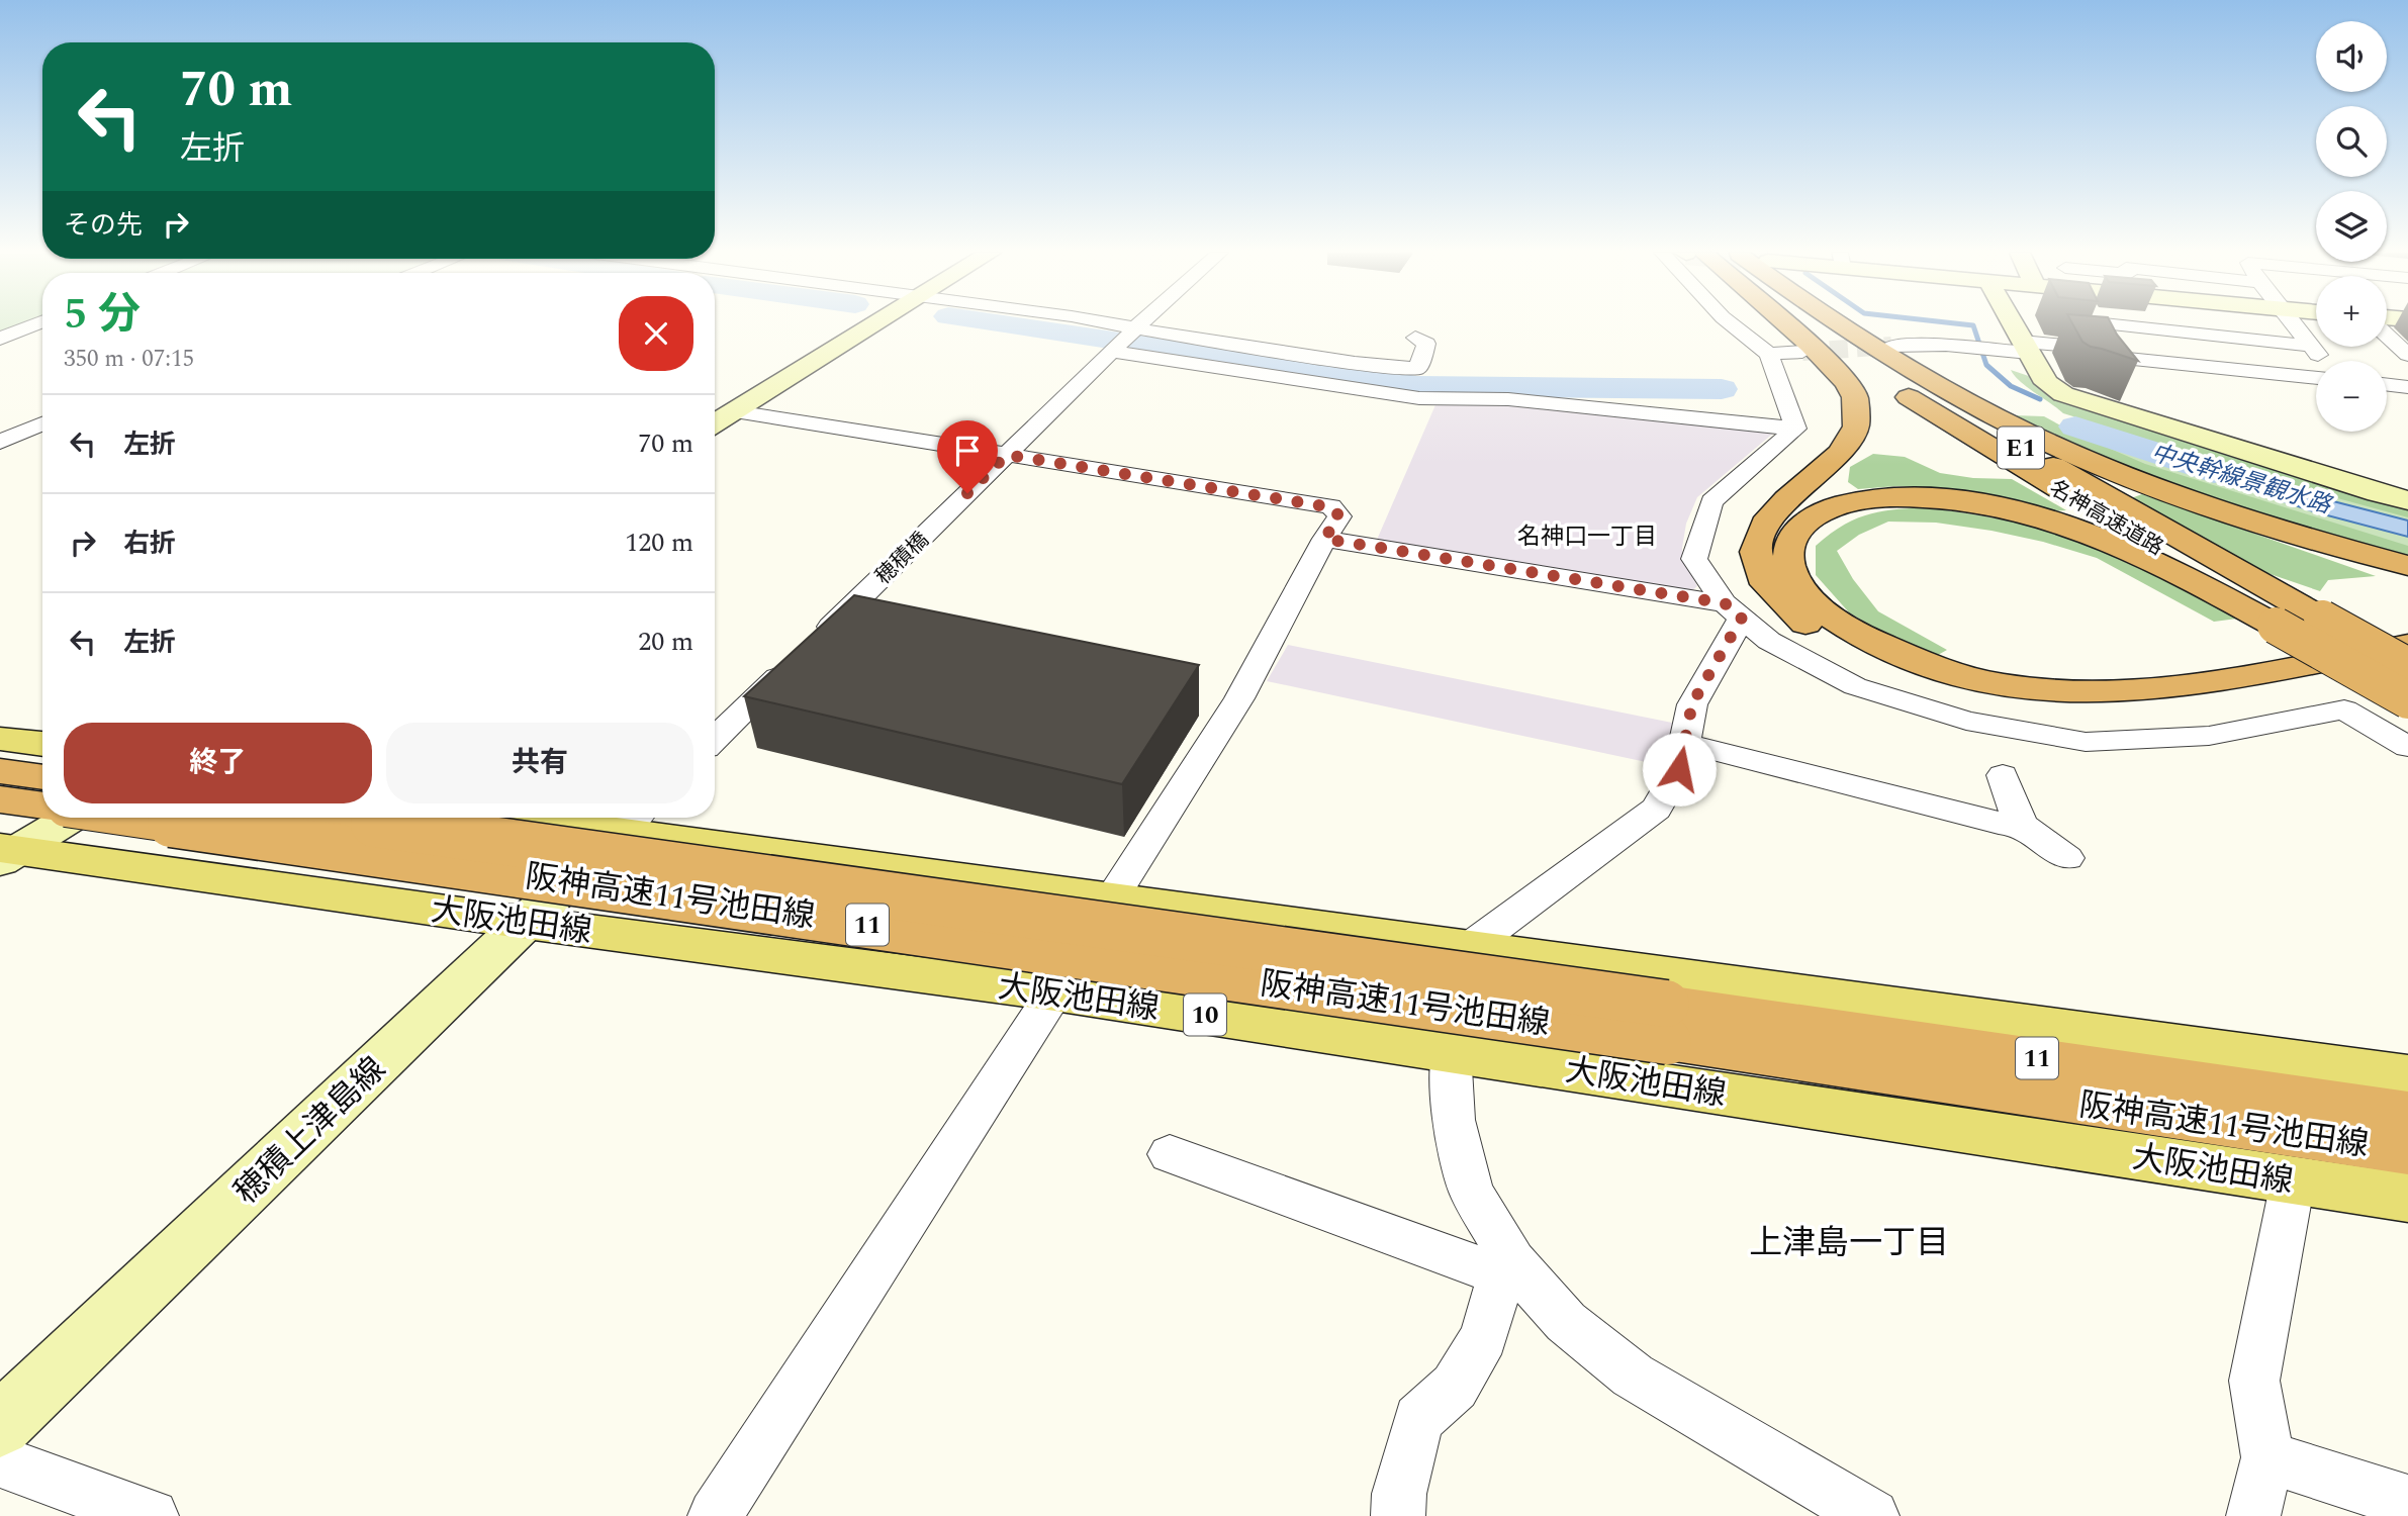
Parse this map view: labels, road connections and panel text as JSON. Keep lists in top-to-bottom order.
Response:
{
  "streets": {
    "highway": [
      "E1",
      "名神高速道路",
      "阪神高速11号池田線",
      "11"
    ],
    "main road": ["大阪池田線", "10"],
    "street": ["穂積橋", "穂積上津島線"]
  },
  "crossings": [
    ["大阪池田線", "穂積上津島線"]
  ],
  "districts": ["名神口一丁目", "上津島一丁目"],
  "water": ["中央幹線景観水路"],
  "page": {
    "map_buttons": ["+", "−"],
    "turn": ["70 m", "左折"],
    "then": "その先",
    "heading": ["5 分", "350 m · 07:15"],
    "list": [
      {
        "name": "左折",
        "value": "70 m"
      },
      {
        "name": "右折",
        "value": "120 m"
      },
      {
        "name": "左折",
        "value": "20 m"
      }
    ],
    "buttons": ["終了", "共有"]
  }
}
